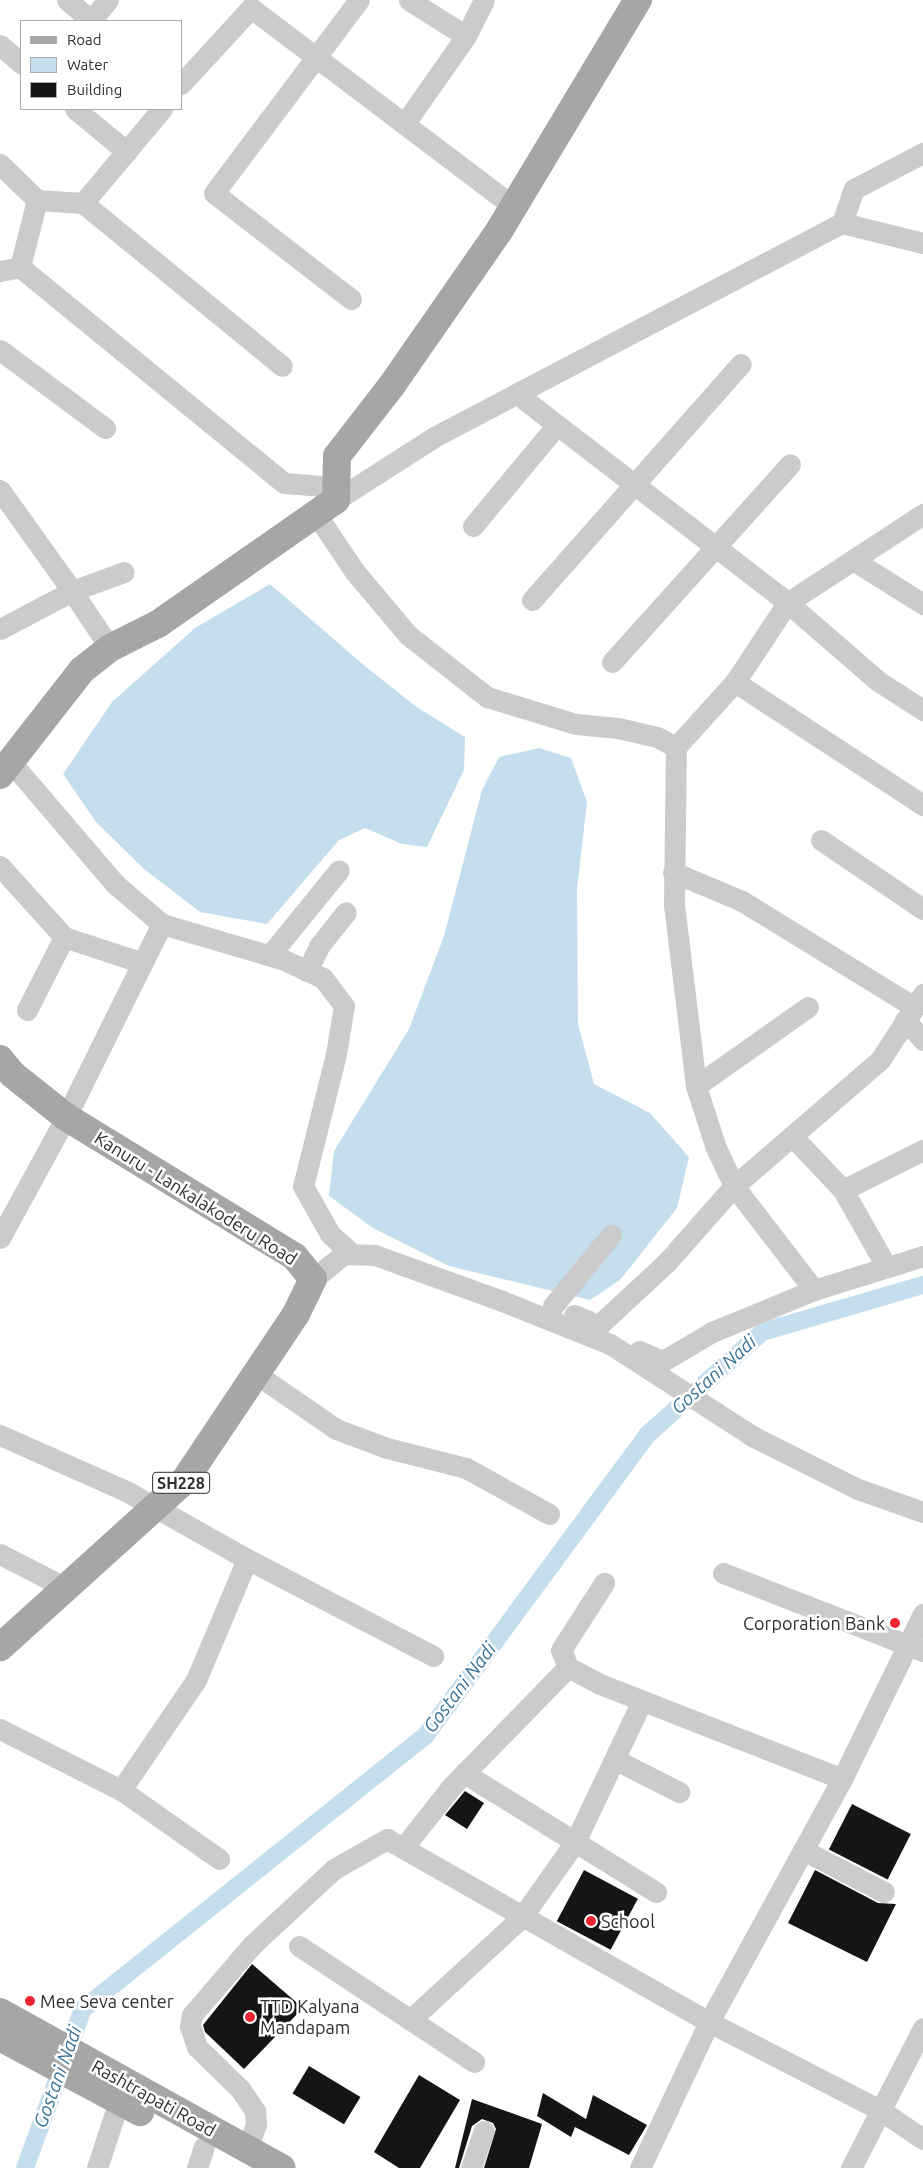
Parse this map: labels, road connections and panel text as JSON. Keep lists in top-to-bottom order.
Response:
{
  "streets": {
    "main road": ["Kanuru - Lankalakoderu Road", "SH228", "Rashtrapati Road"]
  },
  "water": ["Gostani Nadi"],
  "places": [
    "Corporation Bank",
    "School",
    "Mee Seva center",
    "TTD Kalyana Mandapam"
  ],
  "legend": ["Road", "Water", "Building"]
}
